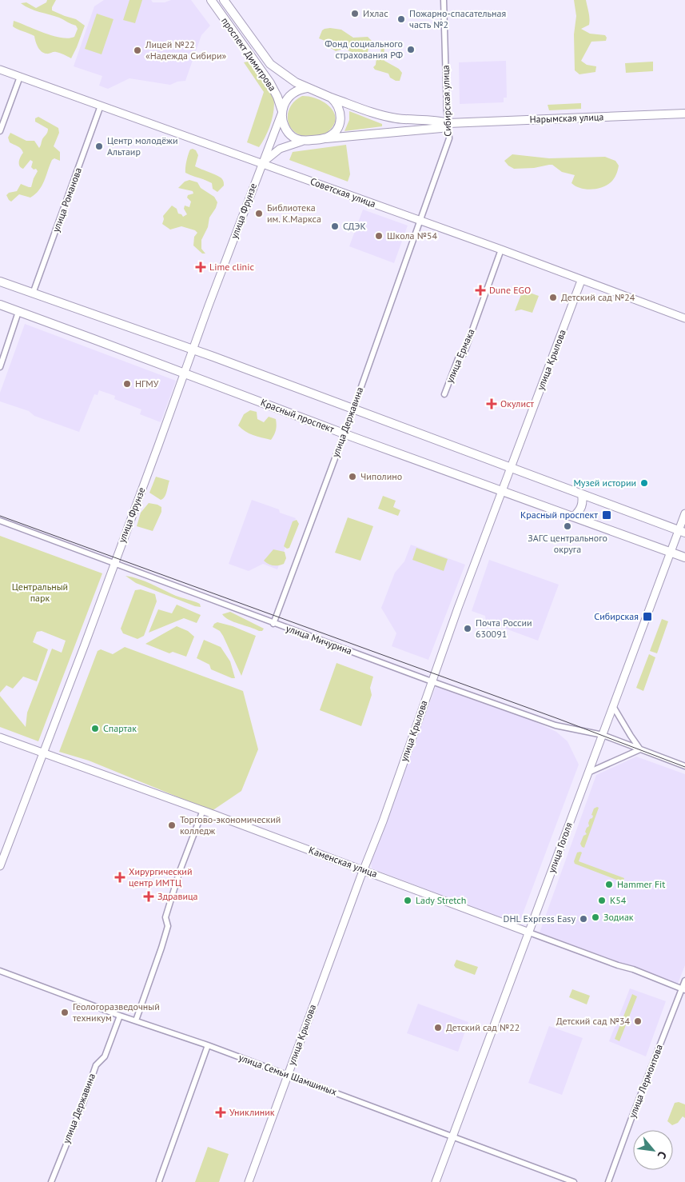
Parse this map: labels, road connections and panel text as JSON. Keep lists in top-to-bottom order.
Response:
{
  "streets": {
    "main road": ["проспект Димитрова", "Нарымская улица", "Красный проспект"],
    "street": [
      "Сибирская улица",
      "Советская улица",
      "улица Романова",
      "улица Фрунзе",
      "улица Ермака",
      "улица Крылова",
      "улица Державина",
      "улица Мичурина",
      "улица Гоголя",
      "Каменская улица",
      "улица Семьи Шамшиных",
      "улица Лермонтова"
    ]
  },
  "crossings": [
    ["проспект Димитрова", "Нарымская улица"],
    ["проспект Димитрова", "улица Фрунзе"],
    ["Сибирская улица", "Нарымская улица"],
    ["Сибирская улица", "Советская улица"],
    ["Сибирская улица", "улица Державина"],
    ["Нарымская улица", "улица Фрунзе"],
    ["Советская улица", "улица Романова"],
    ["Советская улица", "улица Фрунзе"],
    ["Советская улица", "улица Ермака"],
    ["Советская улица", "улица Крылова"],
    ["Советская улица", "улица Державина"],
    ["улица Фрунзе", "Красный проспект"],
    ["улица Фрунзе", "улица Мичурина"],
    ["улица Фрунзе", "Каменская улица"],
    ["улица Крылова", "Красный проспект"],
    ["улица Крылова", "улица Мичурина"],
    ["улица Крылова", "Каменская улица"],
    ["улица Крылова", "улица Семьи Шамшиных"],
    ["Красный проспект", "улица Державина"],
    ["Красный проспект", "улица Гоголя"],
    ["улица Державина", "улица Мичурина"],
    ["улица Державина", "улица Семьи Шамшиных"],
    ["улица Мичурина", "улица Гоголя"],
    ["улица Гоголя", "Каменская улица"],
    ["улица Гоголя", "улица Семьи Шамшиных"],
    ["Каменская улица", "улица Лермонтова"]
  ],
  "parks": ["Центральный парк"],
  "places": {
    "other": [
      "Ихлас",
      "Пожарно-спасательная часть №2",
      "Фонд социального страхования РФ",
      "Лицей №22 «Надежда Сибири»",
      "Центр молодёжи Альтаир",
      "Библиотека им. К.Маркса",
      "СДЭК",
      "Школа №54",
      "Детский сад №24",
      "НГМУ",
      "Чиполино",
      "Музей истории",
      "ЗАГС центрального округа",
      "Почта России 630091",
      "Спартак",
      "Торгово-экономический колледж",
      "Hammer Fit",
      "Lady Stretch",
      "К54",
      "Зодиак",
      "DHL Express Easy",
      "Геологоразведочный техникум",
      "Детский сад №34",
      "Детский сад №22"
    ],
    "health": [
      "Lime clinic",
      "Dune EGO",
      "Окулист",
      "Хирургический центр ИМТЦ",
      "Здравица",
      "Униклиник"
    ],
    "transit": ["Красный проспект", "Сибирская"]
  },
  "north": "bottom right"
}
